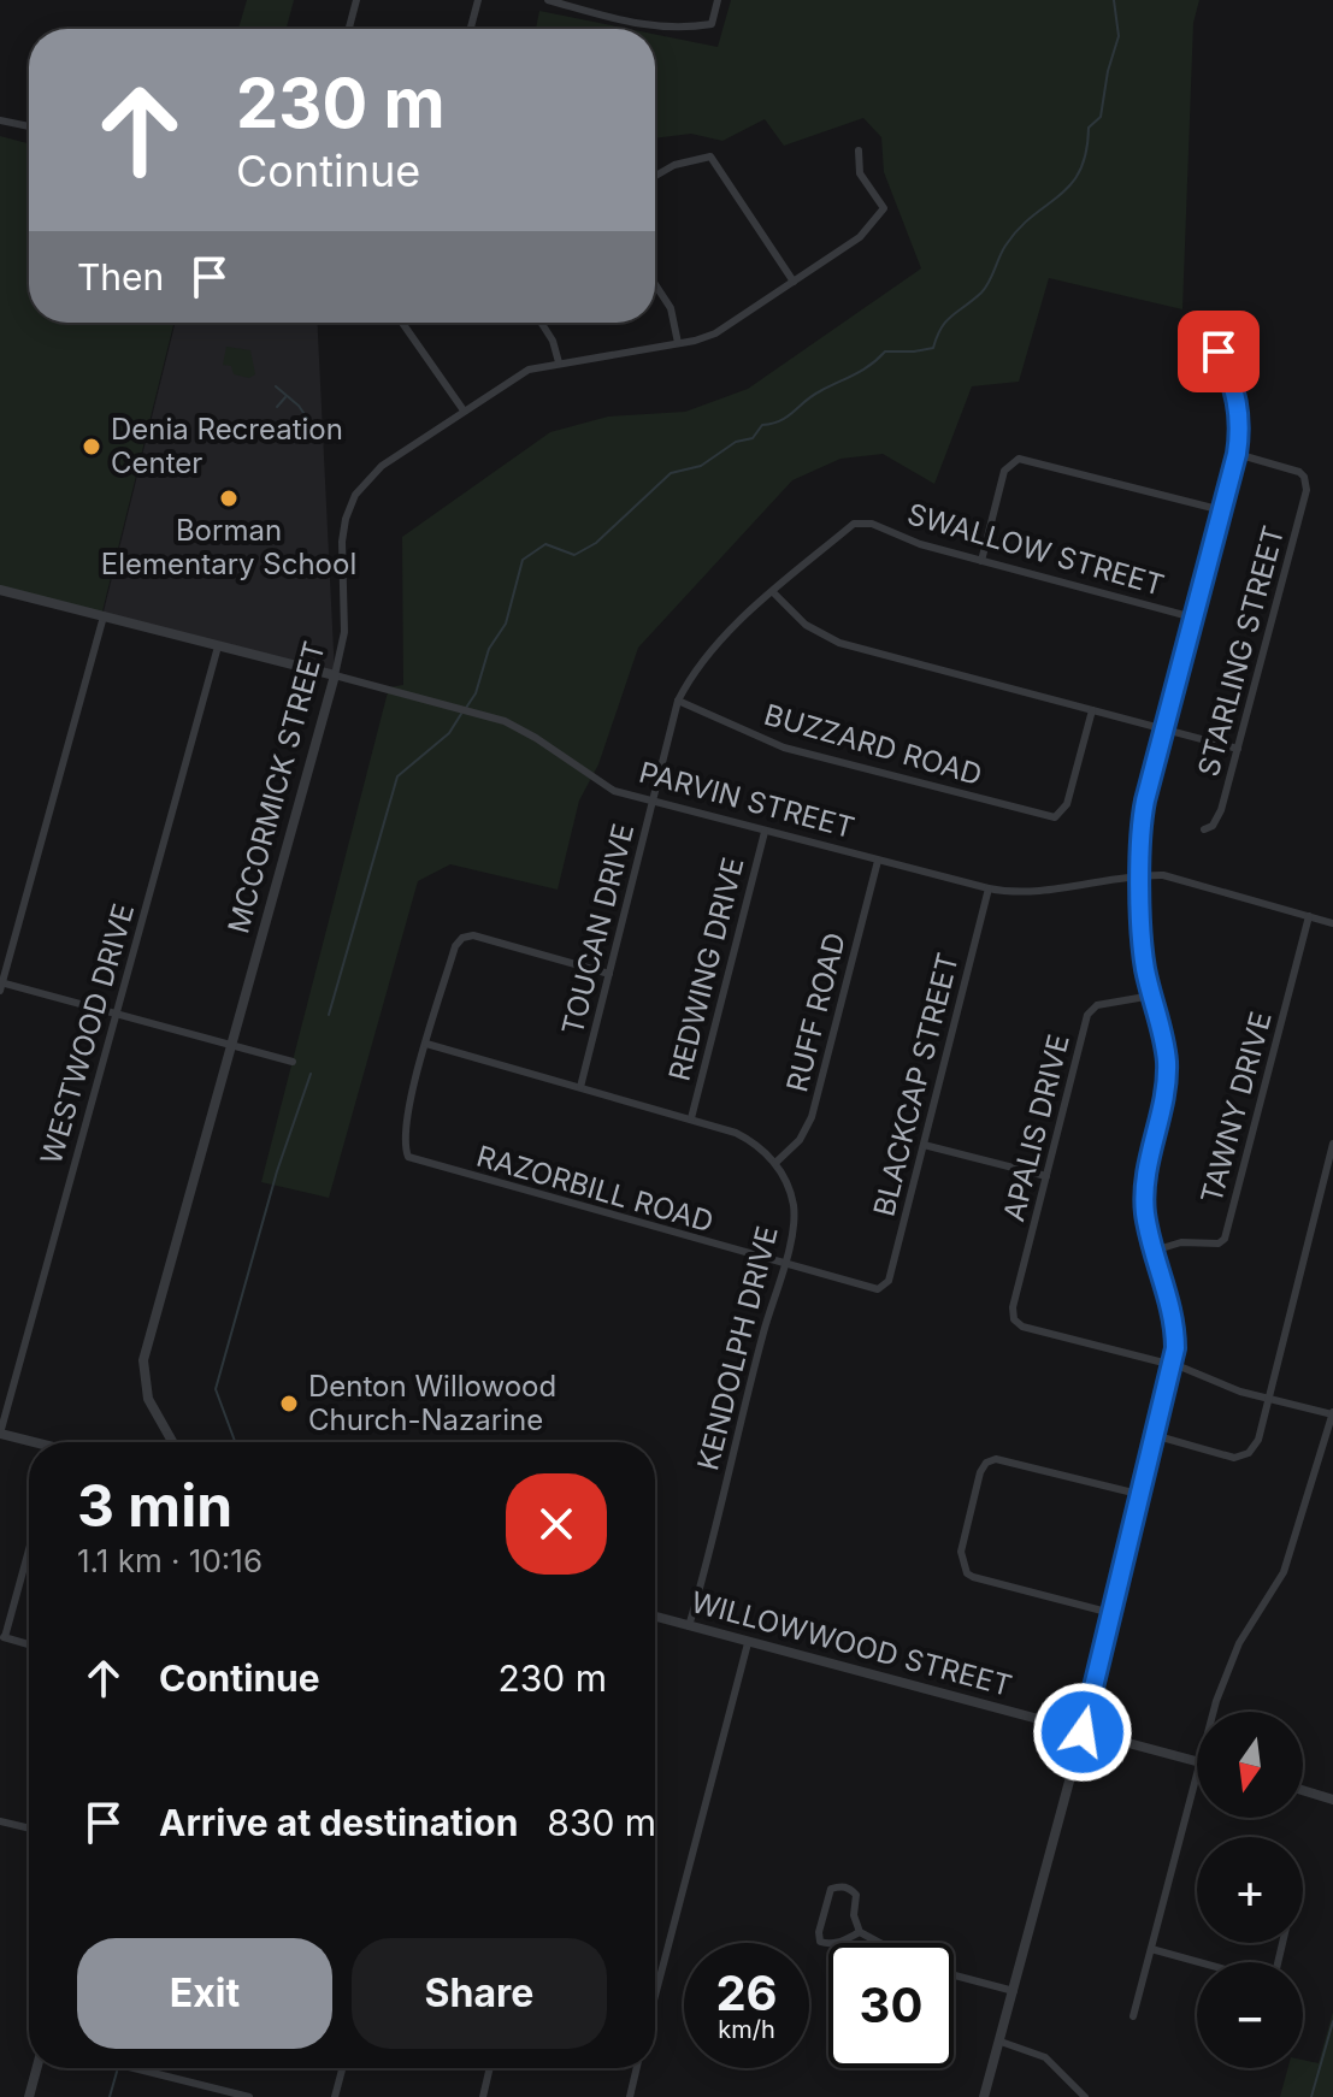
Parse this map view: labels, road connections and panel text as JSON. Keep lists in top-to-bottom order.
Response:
{
  "streets": {
    "street": [
      "SWALLOW STREET",
      "STARLING STREET",
      "BUZZARD ROAD",
      "MCCORMICK STREET",
      "PARVIN STREET",
      "TOUCAN DRIVE",
      "REDWING DRIVE",
      "RUFF ROAD",
      "WESTWOOD DRIVE",
      "BLACKCAP STREET",
      "TAWNY DRIVE",
      "APALIS DRIVE",
      "RAZORBILL ROAD",
      "KENDOLPH DRIVE",
      "WILLOWWOOD STREET"
    ]
  },
  "crossings": [
    ["SWALLOW STREET", "TOUCAN DRIVE"],
    ["BUZZARD ROAD", "TOUCAN DRIVE"],
    ["MCCORMICK STREET", "PARVIN STREET"],
    ["PARVIN STREET", "TOUCAN DRIVE"],
    ["PARVIN STREET", "REDWING DRIVE"],
    ["PARVIN STREET", "RUFF ROAD"],
    ["PARVIN STREET", "WESTWOOD DRIVE"],
    ["PARVIN STREET", "BLACKCAP STREET"],
    ["PARVIN STREET", "TAWNY DRIVE"],
    ["RUFF ROAD", "KENDOLPH DRIVE"],
    ["BLACKCAP STREET", "RAZORBILL ROAD"],
    ["RAZORBILL ROAD", "KENDOLPH DRIVE"],
    ["KENDOLPH DRIVE", "WILLOWWOOD STREET"]
  ],
  "places": ["Denia Recreation Center", "Borman Elementary School", "Denton Willowood Church-Nazarine"],
  "north": "bottom",
  "page": {
    "turn": ["230 m", "Continue"],
    "then": "Then",
    "heading": ["3 min", "1.1 km · 10:16"],
    "list": [
      {
        "name": "Continue",
        "value": "230 m"
      },
      {
        "name": "Arrive at destination",
        "value": "830 m"
      }
    ],
    "map_buttons": ["+", "−"],
    "buttons": ["Exit", "Share"],
    "speed": "26 km/h",
    "limit": "30"
  }
}
